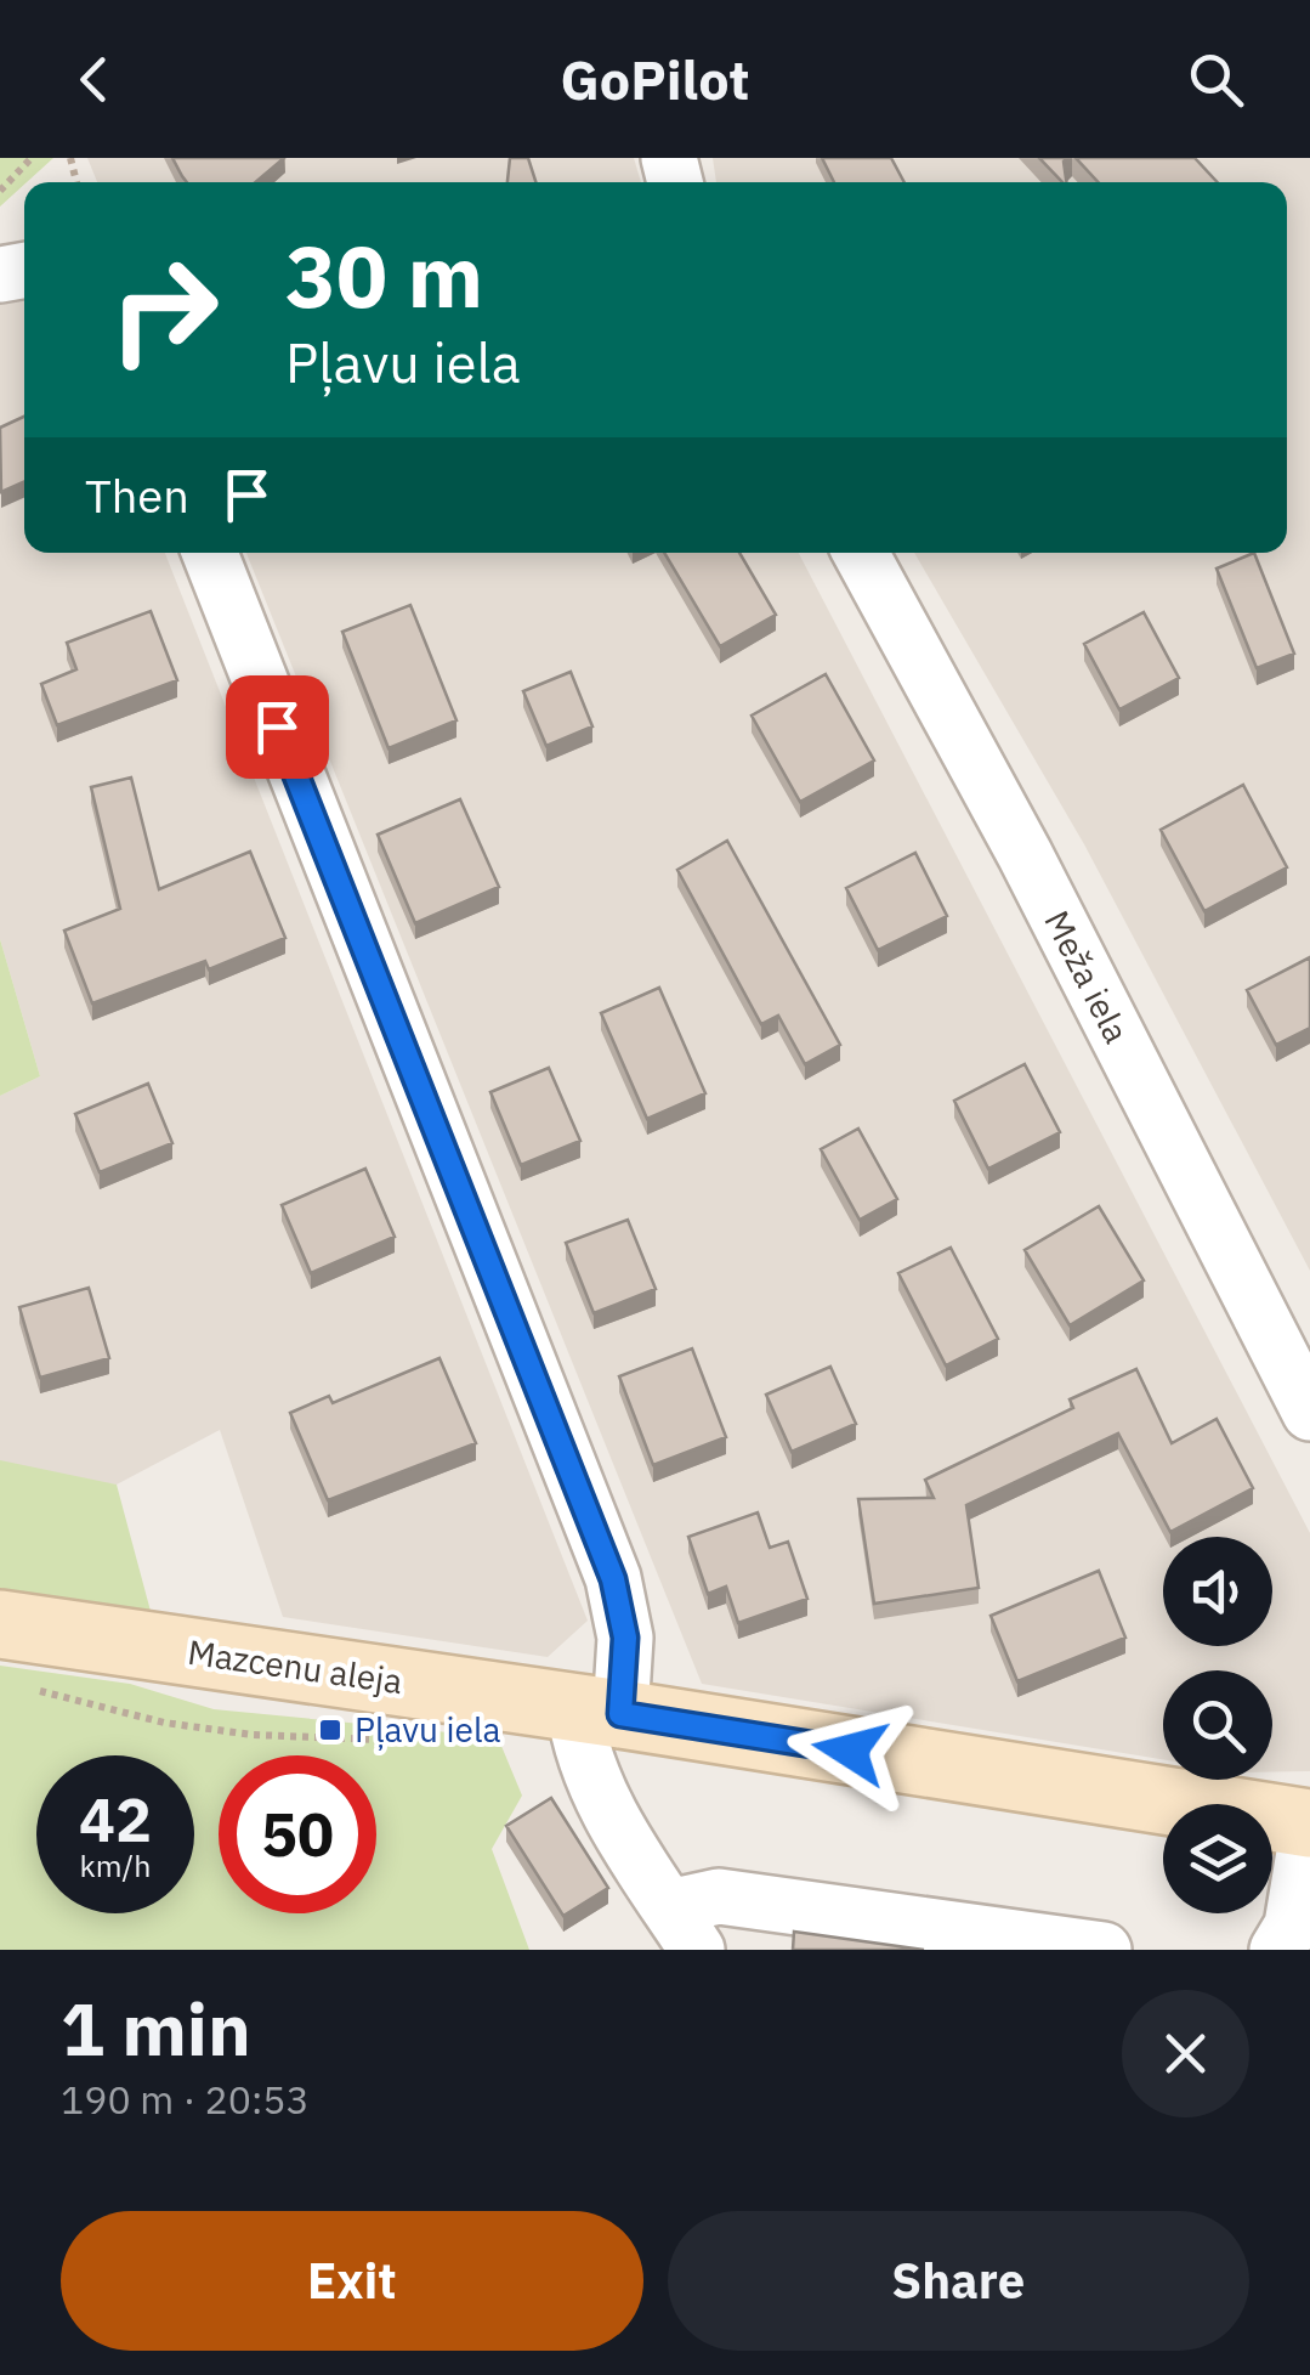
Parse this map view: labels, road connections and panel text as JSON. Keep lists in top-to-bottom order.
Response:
{
  "streets": {
    "main road": ["Mazcenu aleja"],
    "street": ["Meža iela"]
  },
  "places": {
    "transit": ["Pļavu iela"]
  },
  "page": {
    "header": "GoPilot",
    "turn": ["30 m", "Pļavu iela"],
    "then": "Then",
    "speed": "42 km/h",
    "limit": "50",
    "heading": ["1 min", "190 m · 20:53"],
    "buttons": ["Exit", "Share"]
  }
}
